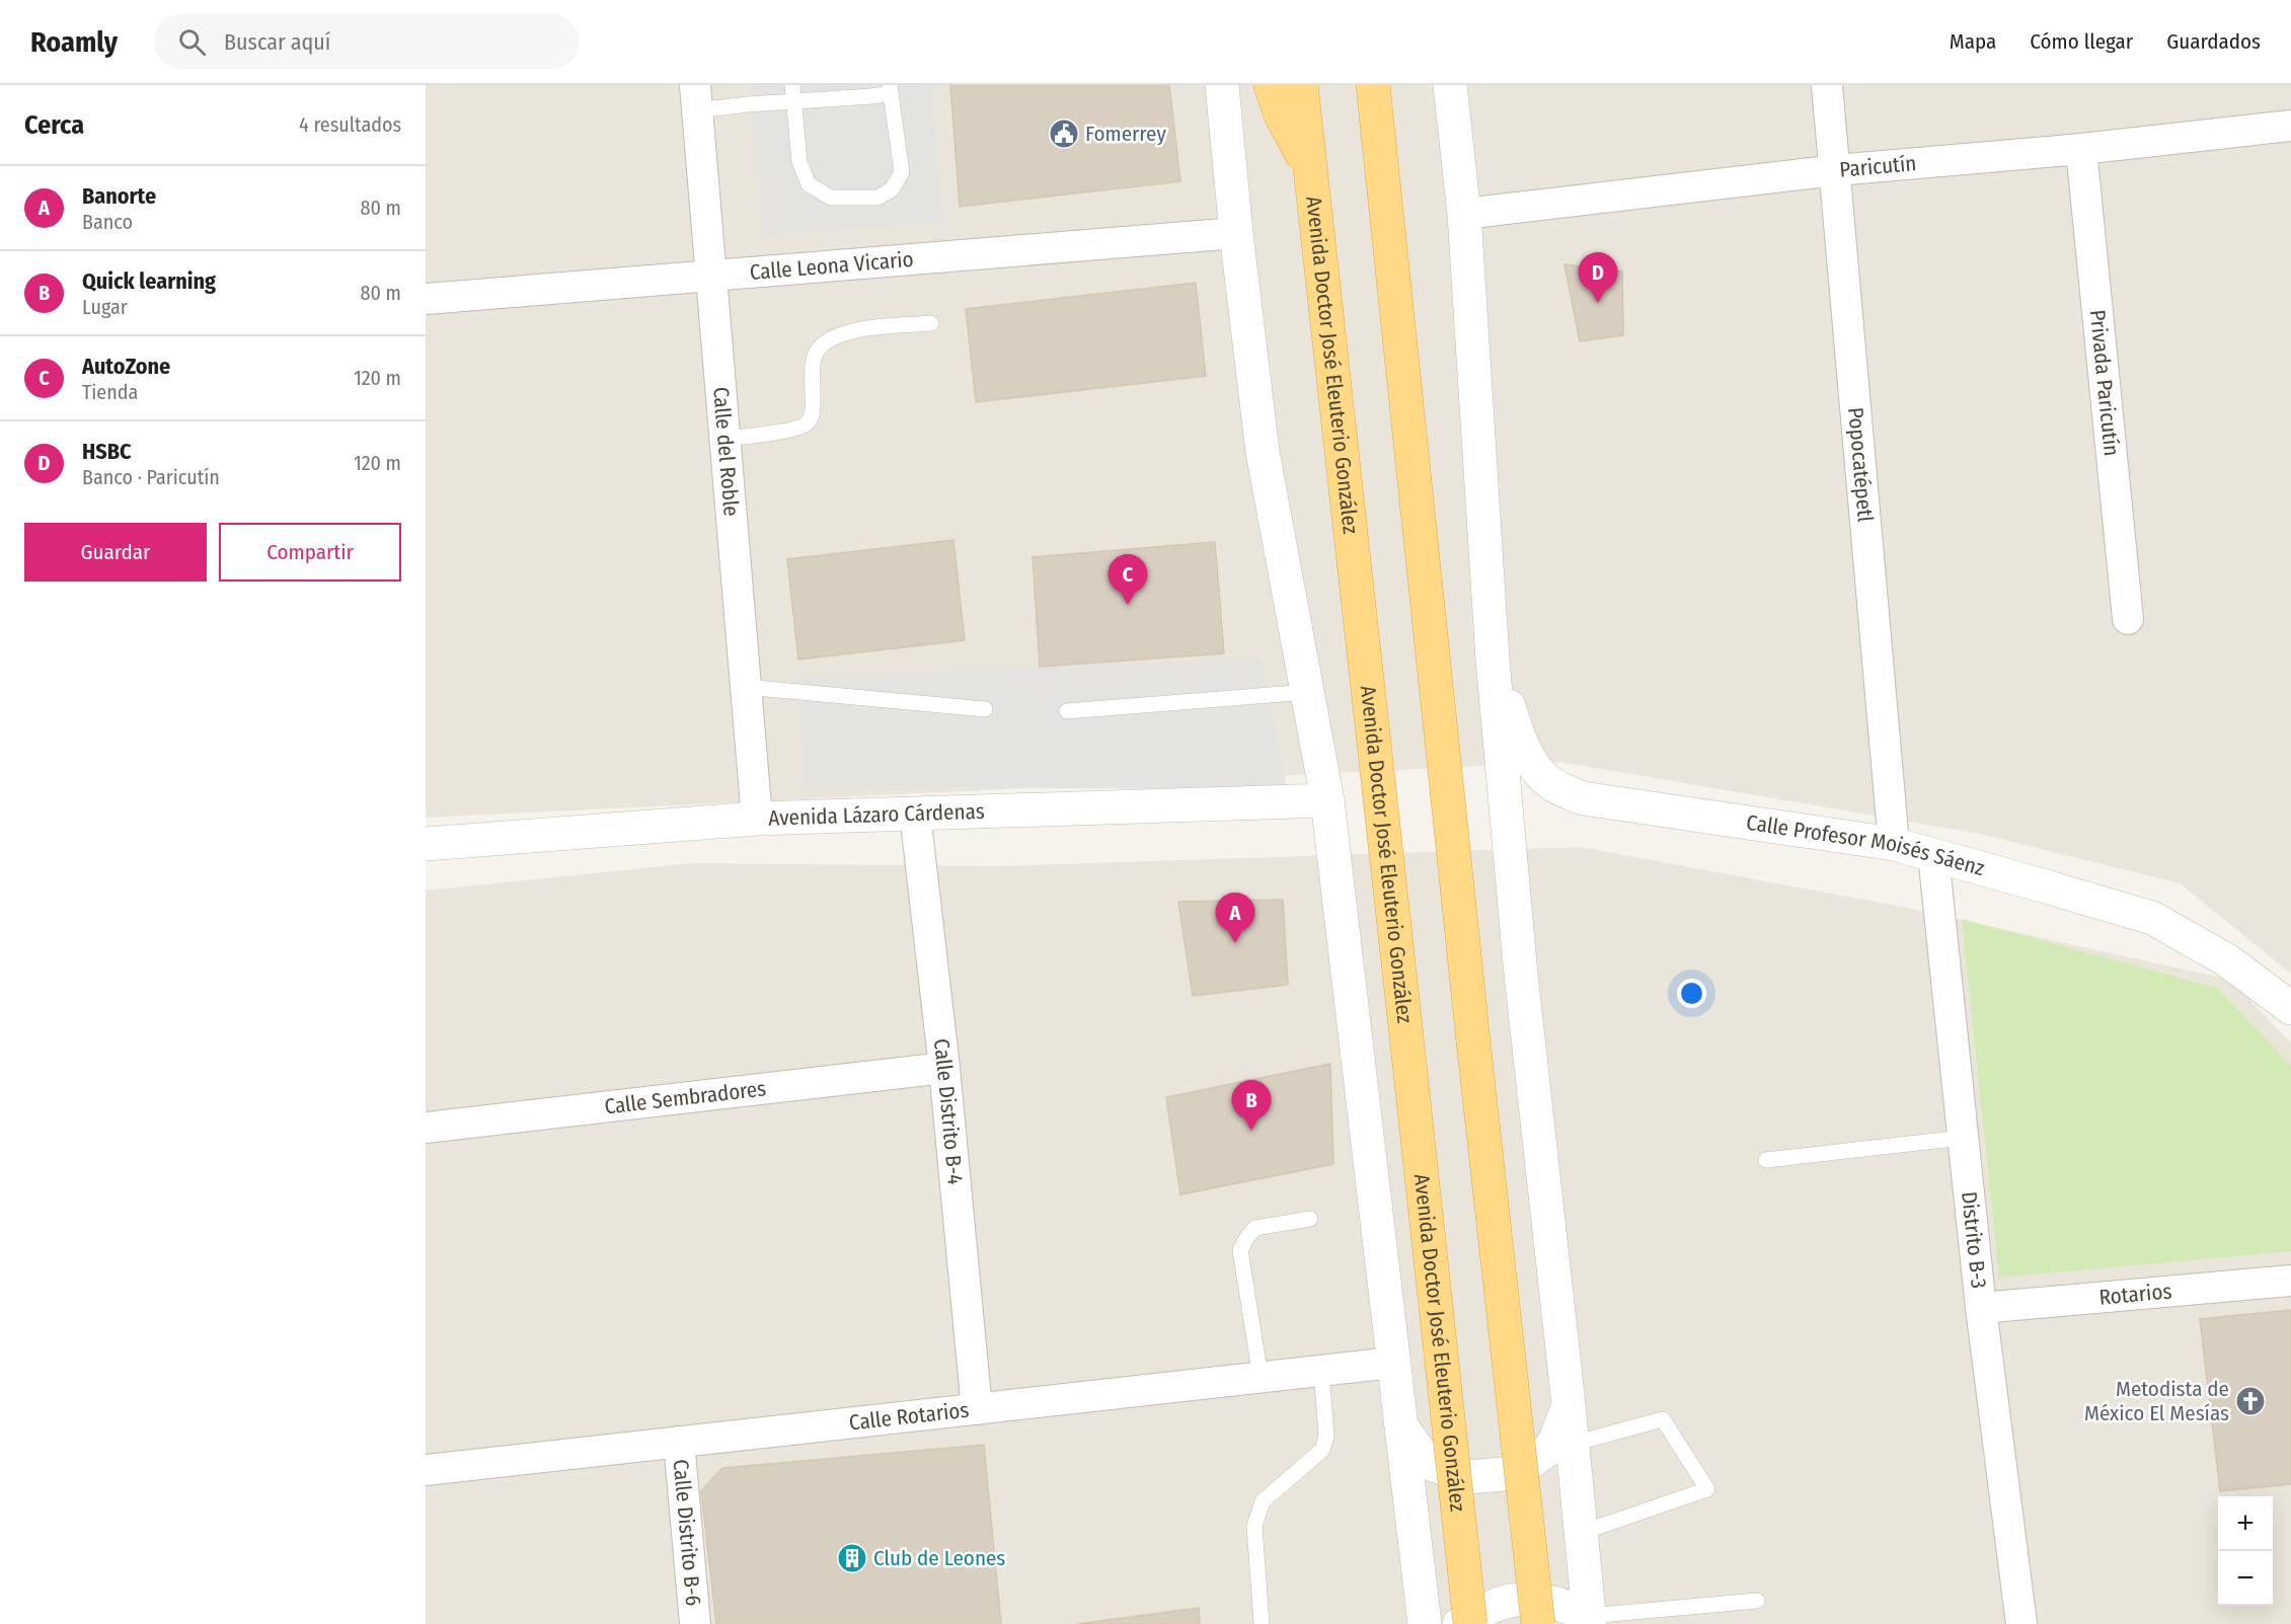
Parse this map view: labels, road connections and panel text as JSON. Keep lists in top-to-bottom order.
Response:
{
  "streets": {
    "highway": ["Avenida Doctor José Eleuterio González"],
    "street": [
      "Paricutín",
      "Calle Leona Vicario",
      "Privada Paricutín",
      "Calle del Roble",
      "Popocatépetl",
      "Avenida Lázaro Cárdenas",
      "Calle Profesor Moisés Sáenz",
      "Calle Sembradores",
      "Calle Distrito B-4",
      "Distrito B-3",
      "Rotarios",
      "Calle Rotarios",
      "Calle Distrito B-6"
    ]
  },
  "crossings": [
    ["Paricutín", "Privada Paricutín"],
    ["Paricutín", "Popocatépetl"],
    ["Calle Leona Vicario", "Calle del Roble"],
    ["Calle del Roble", "Avenida Lázaro Cárdenas"],
    ["Popocatépetl", "Calle Profesor Moisés Sáenz"],
    ["Avenida Lázaro Cárdenas", "Calle Distrito B-4"],
    ["Calle Profesor Moisés Sáenz", "Distrito B-3"],
    ["Calle Sembradores", "Calle Distrito B-4"],
    ["Calle Distrito B-4", "Calle Rotarios"],
    ["Distrito B-3", "Rotarios"],
    ["Calle Rotarios", "Calle Distrito B-6"]
  ],
  "places": {
    "public building": ["Fomerrey"],
    "church": ["Metodista de México El Mesías"],
    "building": ["Club de Leones"]
  },
  "page": {
    "header": "Roamly",
    "search": "Buscar aquí",
    "nav": ["Mapa", "Cómo llegar", "Guardados"],
    "heading": ["Cerca", "4 resultados"],
    "list": [
      {
        "mark": "A",
        "name": "Banorte",
        "note": "Banco",
        "value": "80 m"
      },
      {
        "mark": "B",
        "name": "Quick learning",
        "note": "Lugar",
        "value": "80 m"
      },
      {
        "mark": "C",
        "name": "AutoZone",
        "note": "Tienda",
        "value": "120 m"
      },
      {
        "mark": "D",
        "name": "HSBC",
        "note": "Banco · Paricutín",
        "value": "120 m"
      }
    ],
    "pins": [
      "D",
      "C",
      "A",
      "B"
    ],
    "buttons": ["Guardar", "Compartir"],
    "map_buttons": ["+", "−"]
  }
}
